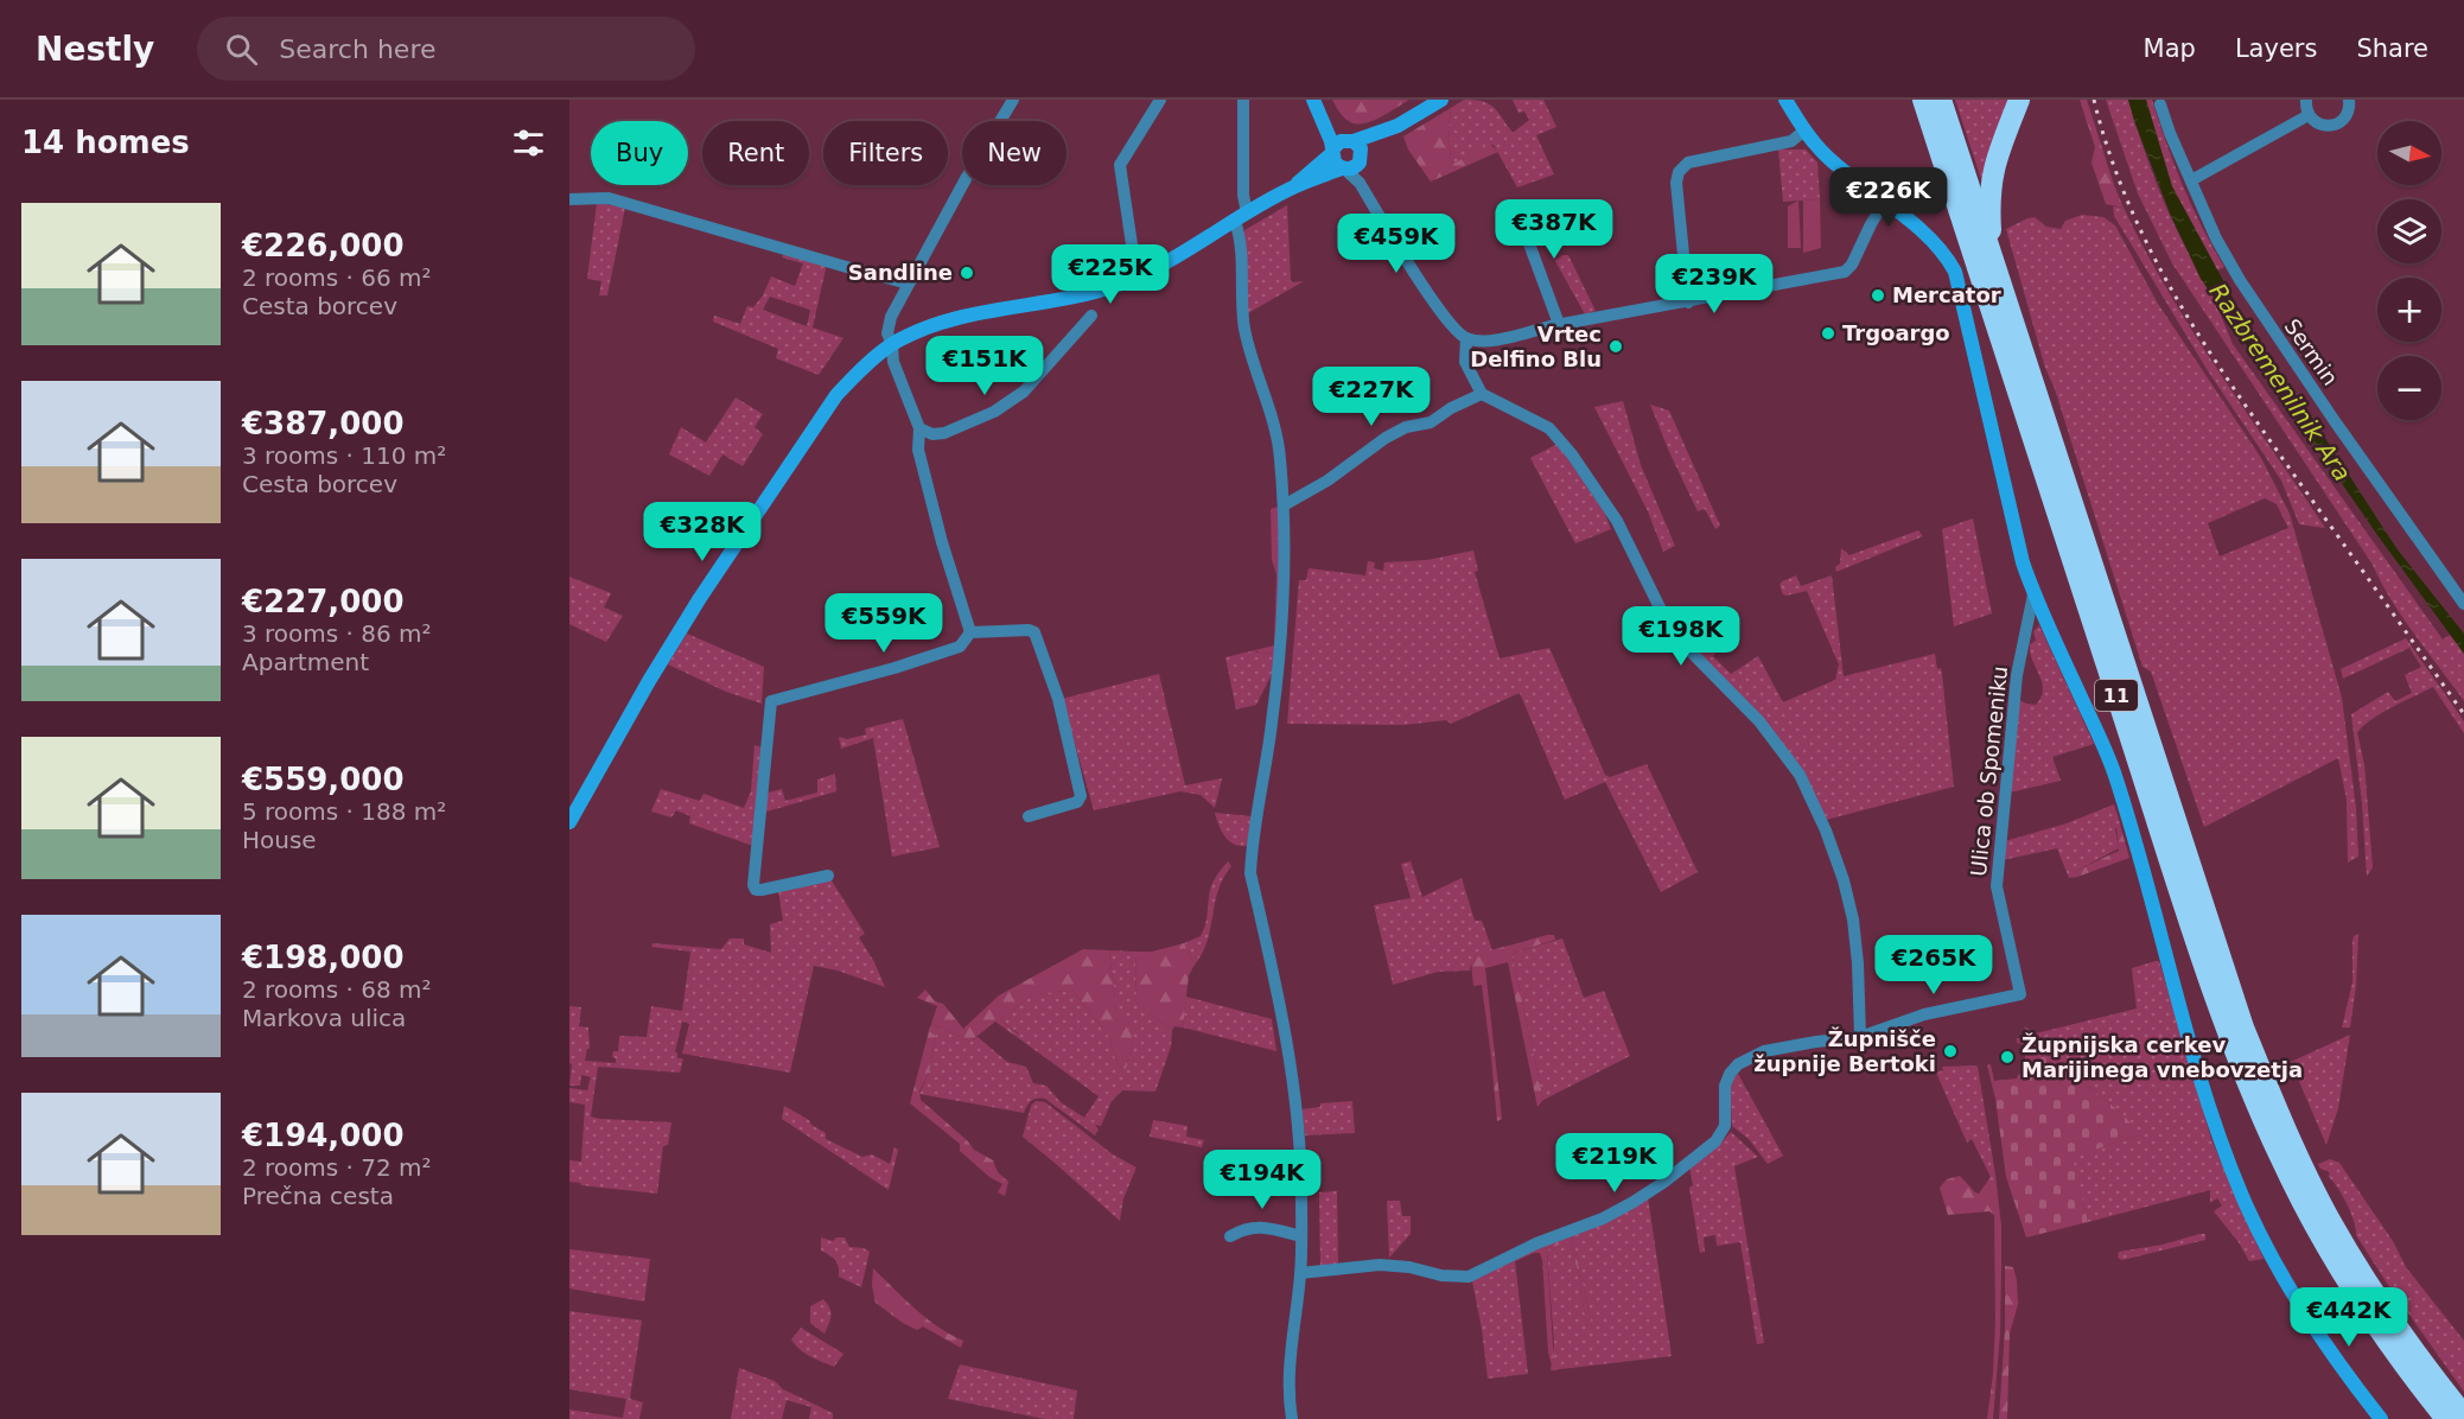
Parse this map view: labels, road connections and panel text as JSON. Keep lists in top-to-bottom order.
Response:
{
  "streets": {
    "highway": ["11"],
    "street": ["Sermin", "Ulica ob Spomeniku"]
  },
  "water": ["Razbremenilnik Ara"],
  "places": [
    "Sandline",
    "Mercator",
    "Trgoargo",
    "Vrtec Delfino Blu",
    "Župnišče župnije Bertoki",
    "Župnijska cerkev Marijinega vnebovzetja"
  ],
  "north": "right",
  "page": {
    "header": "Nestly",
    "search": "Search here",
    "nav": ["Map", "Layers", "Share"],
    "heading": "14 homes",
    "map_buttons": ["+", "−"],
    "chip": [
      "Buy",
      "Rent",
      "Filters",
      "New"
    ],
    "price": [
      "€226K",
      "€387K",
      "€459K",
      "€225K",
      "€239K",
      "€151K",
      "€227K",
      "€328K",
      "€559K",
      "€198K",
      "€265K",
      "€219K",
      "€194K",
      "€442K"
    ],
    "list": [
      {
        "name": "€226,000",
        "note": "2 rooms · 66 m² · Cesta borcev"
      },
      {
        "name": "€387,000",
        "note": "3 rooms · 110 m² · Cesta borcev"
      },
      {
        "name": "€227,000",
        "note": "3 rooms · 86 m² · Apartment"
      },
      {
        "name": "€559,000",
        "note": "5 rooms · 188 m² · House"
      },
      {
        "name": "€198,000",
        "note": "2 rooms · 68 m² · Markova ulica"
      },
      {
        "name": "€194,000",
        "note": "2 rooms · 72 m² · Prečna cesta"
      }
    ]
  }
}
